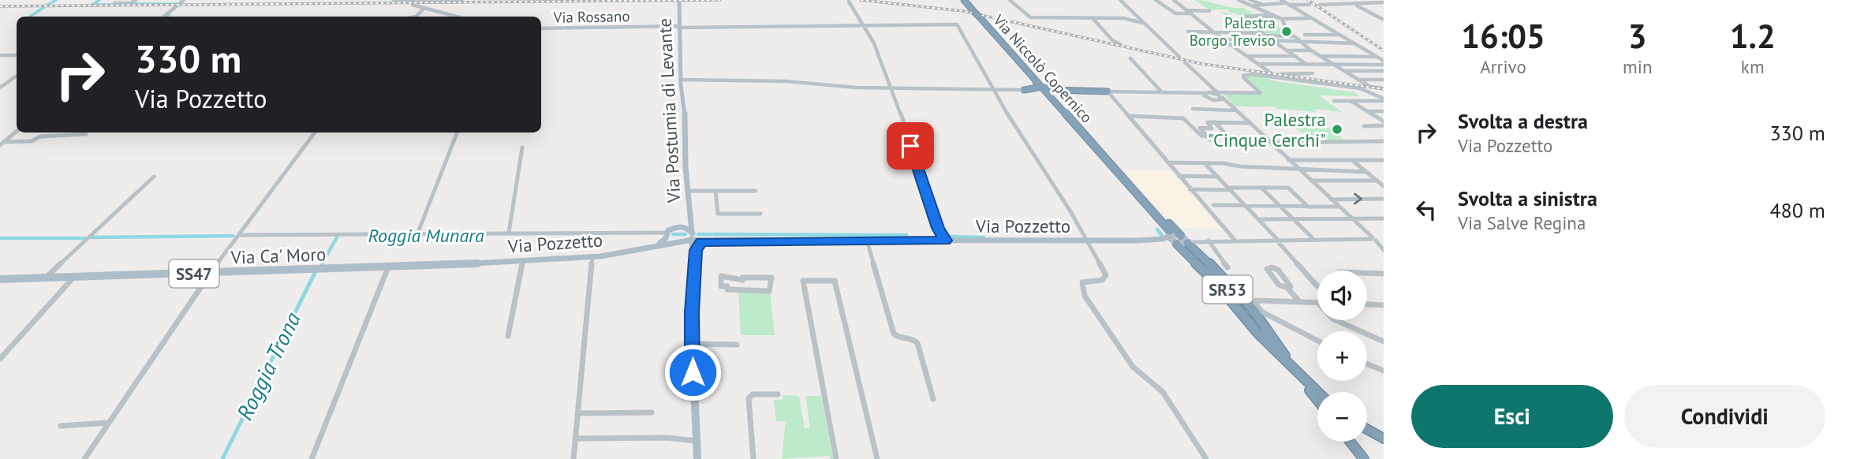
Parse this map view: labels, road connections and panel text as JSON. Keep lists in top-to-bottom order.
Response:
{
  "streets": {
    "highway": ["Via Niccolò Copernico", "SR53"],
    "main road": [
      "Via Postumia di Levante",
      "Via Pozzetto",
      "Via Ca' Moro",
      "SS47"
    ],
    "street": ["Via Rossano"]
  },
  "crossings": [
    ["Via Rossano", "Via Postumia di Levante"],
    ["Via Postumia di Levante", "Via Pozzetto"],
    ["Via Pozzetto", "Via Ca' Moro"],
    ["Via Pozzetto", "SR53"]
  ],
  "water": ["Roggia Munara", "Roggia Trona"],
  "places": ["Palestra Borgo Treviso", "Palestra \"Cinque Cerchi\""],
  "page": {
    "eta": [
      "16:05",
      "Arrivo",
      "3",
      "min",
      "1.2",
      "km"
    ],
    "turn": ["330 m", "Via Pozzetto"],
    "list": [
      {
        "name": "Svolta a destra",
        "note": "Via Pozzetto",
        "value": "330 m"
      },
      {
        "name": "Svolta a sinistra",
        "note": "Via Salve Regina",
        "value": "480 m"
      }
    ],
    "map_buttons": ["+", "−"],
    "buttons": ["Esci", "Condividi"]
  }
}
